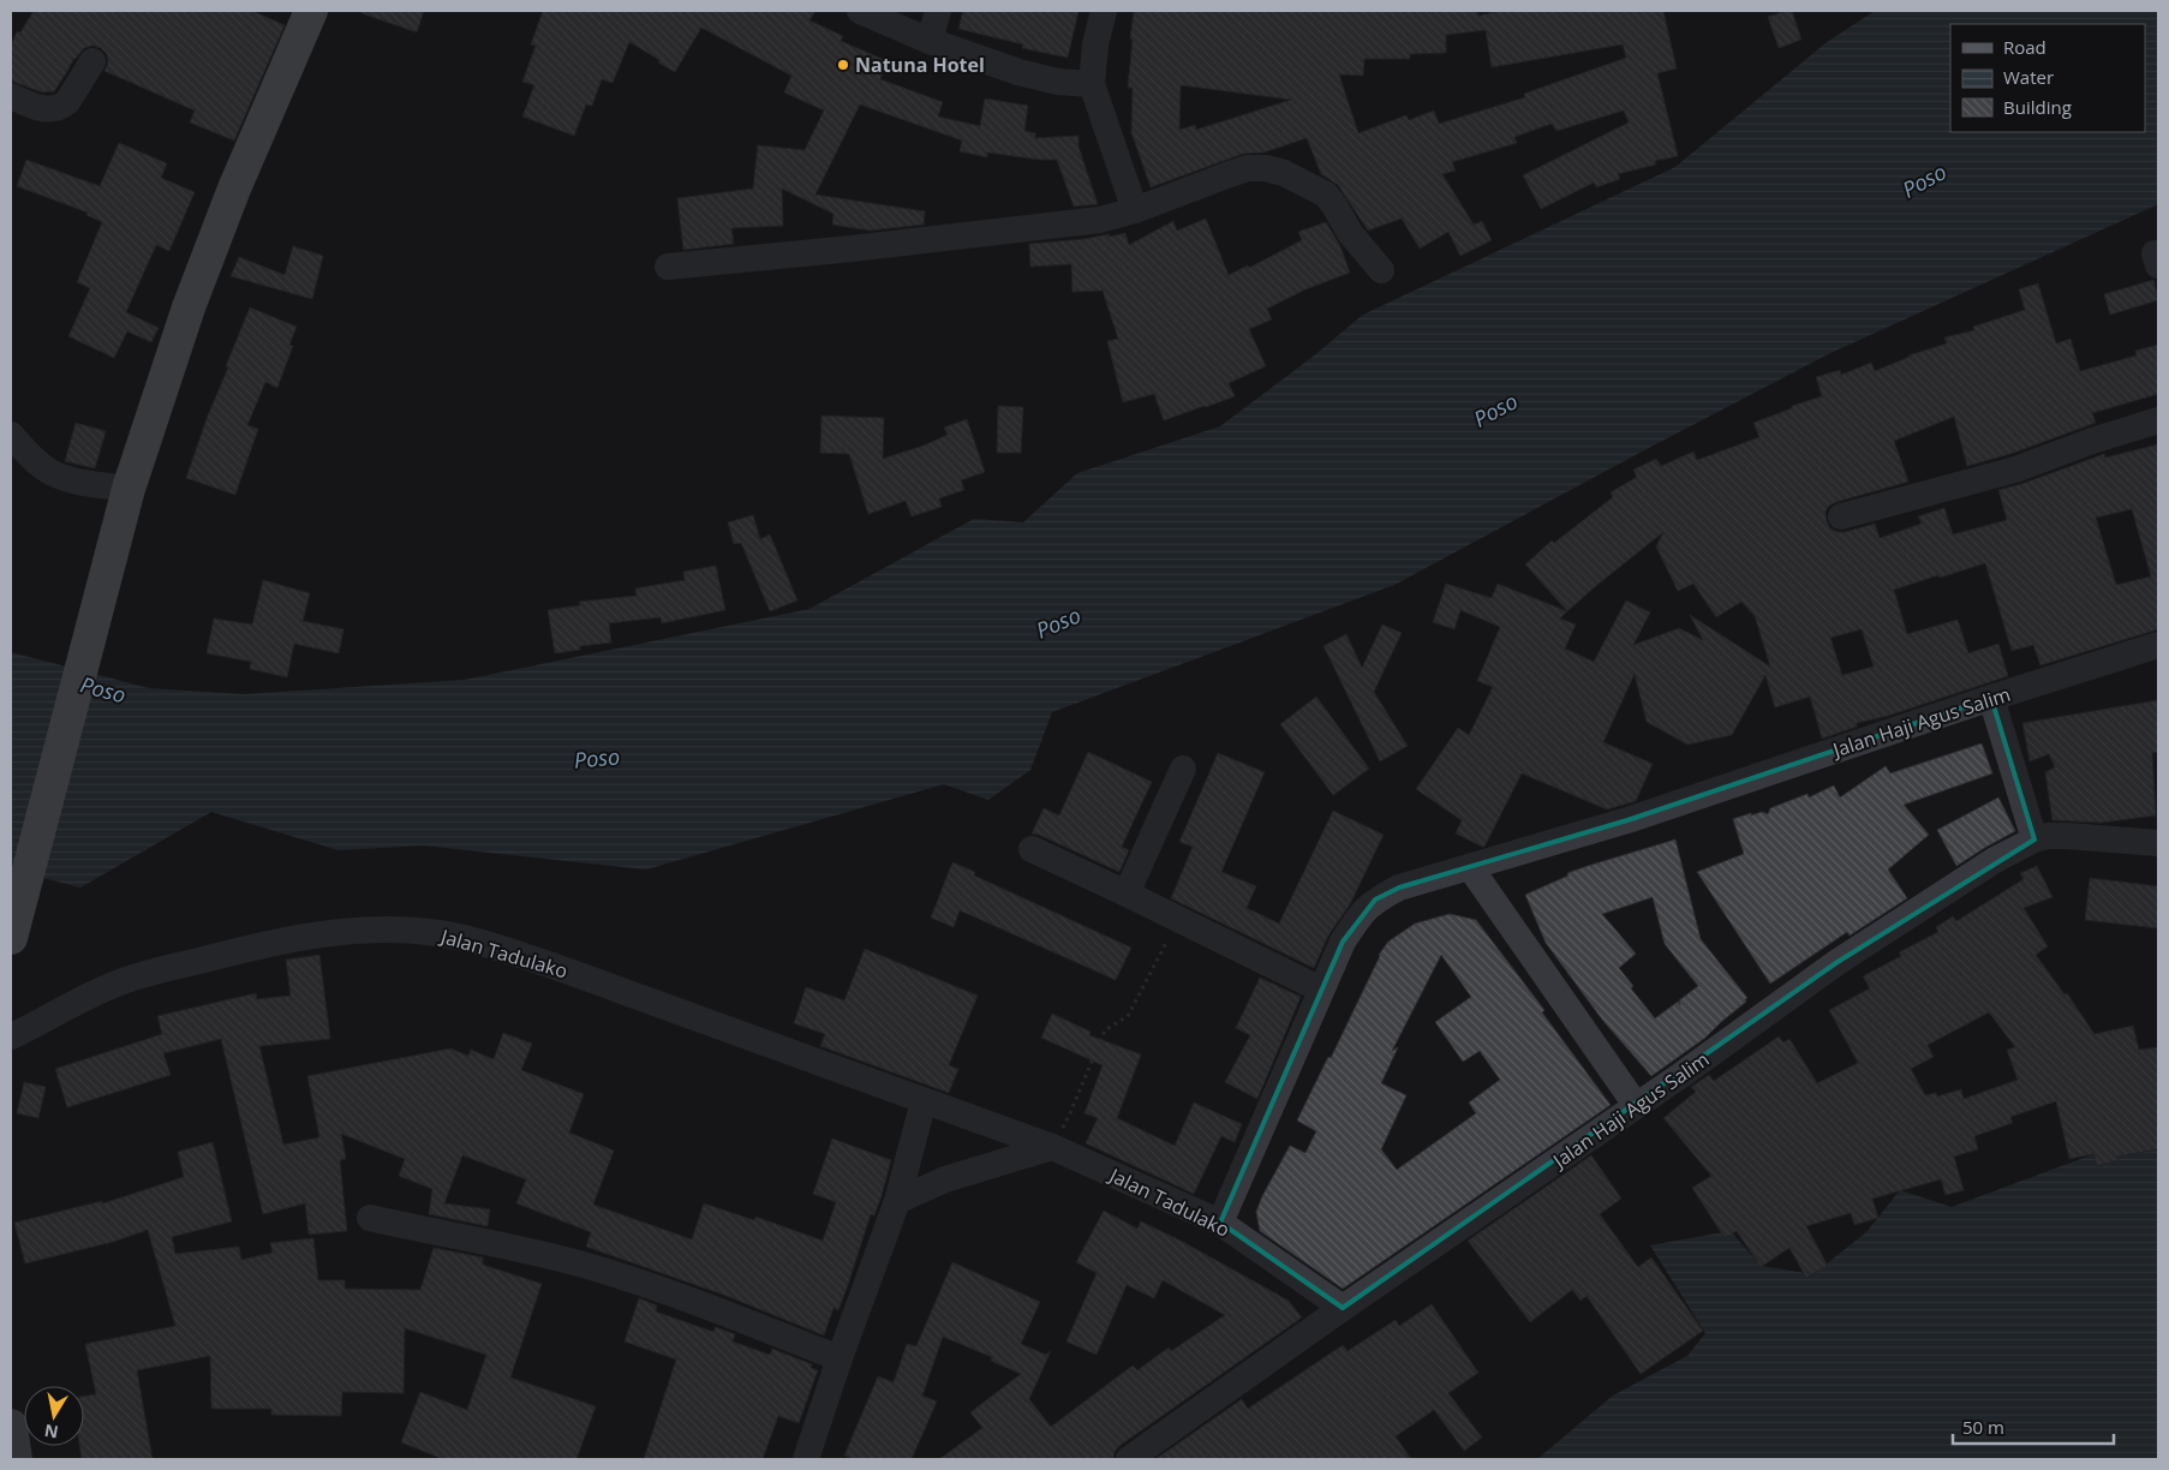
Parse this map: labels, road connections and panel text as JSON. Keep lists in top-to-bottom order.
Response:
{
  "streets": {
    "street": ["Jalan Haji Agus Salim", "Jalan Tadulako"]
  },
  "crossings": [
    ["Jalan Haji Agus Salim", "Jalan Tadulako"]
  ],
  "water": ["Poso"],
  "places": ["Natuna Hotel"],
  "legend": ["Road", "Water", "Building"],
  "scale_bar": "50 m",
  "north": "bottom"
}
